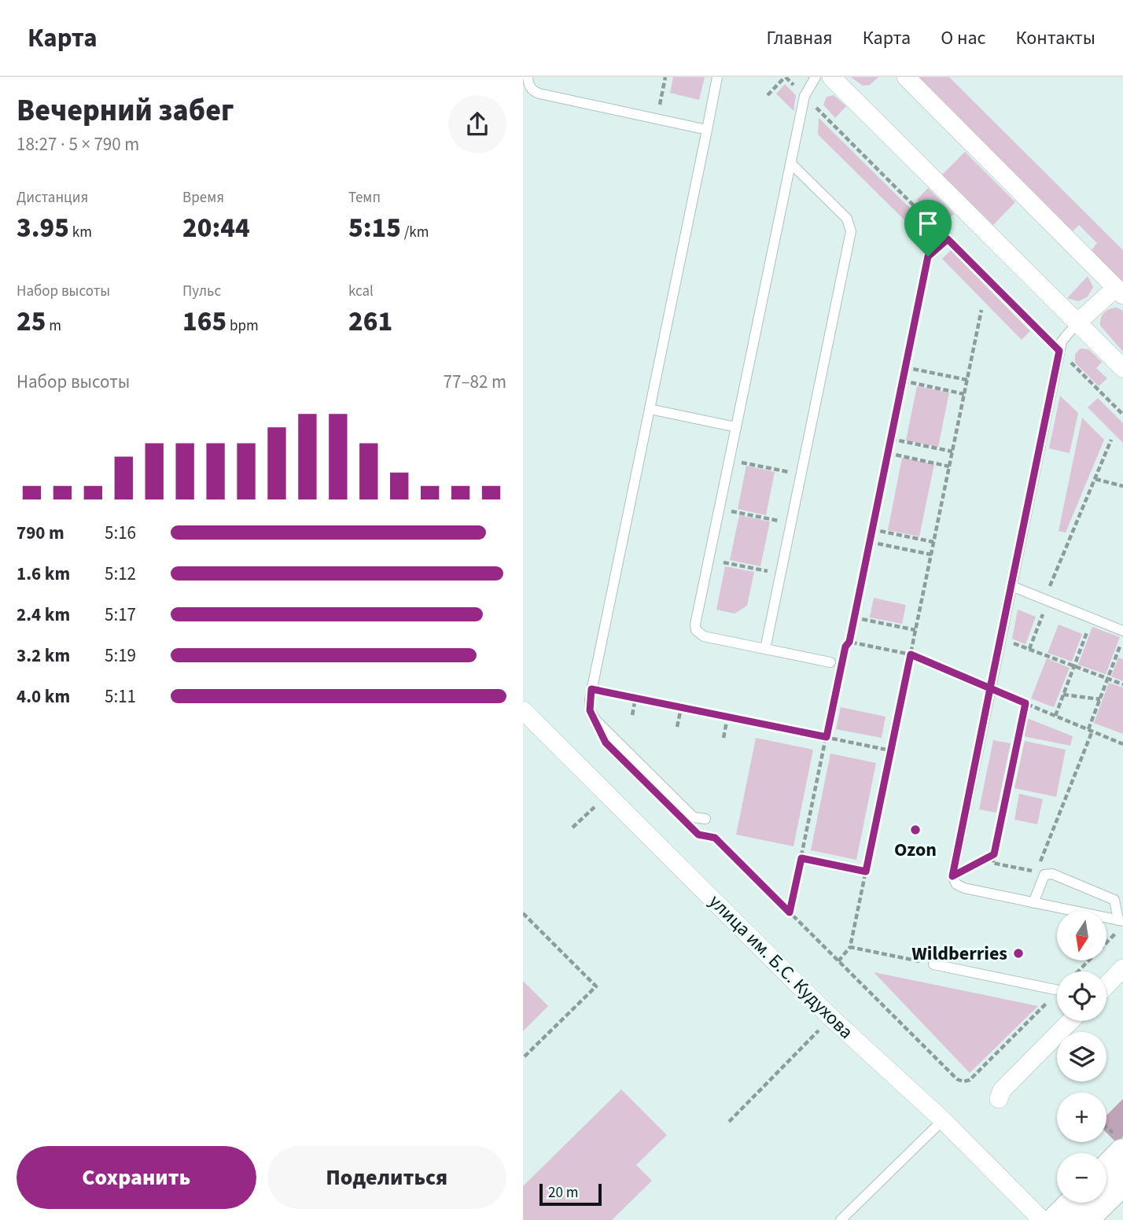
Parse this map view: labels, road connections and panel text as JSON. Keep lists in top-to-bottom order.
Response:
{
  "streets": {
    "street": ["улица им. Б.С. Кудухова"]
  },
  "places": ["Ozon", "Wildberries"],
  "scale_bar": "20 m",
  "north": "bottom",
  "page": {
    "header": "Карта",
    "nav": [
      "Главная",
      "Карта",
      "О нас",
      "Контакты"
    ],
    "heading": ["Вечерний забег", "18:27 · 5 × 790 m"],
    "stats": [
      ["Дистанция", "3.95 km"],
      ["Время", "20:44"],
      ["Темп", "5:15 /km"],
      ["Набор высоты", "25 m"],
      ["Пульс", "165 bpm"],
      ["kcal", "261"]
    ],
    "chart": ["Набор высоты", "77–82 m"],
    "list": [
      {
        "name": "790 m",
        "note": "5:16"
      },
      {
        "name": "1.6 km",
        "note": "5:12"
      },
      {
        "name": "2.4 km",
        "note": "5:17"
      },
      {
        "name": "3.2 km",
        "note": "5:19"
      },
      {
        "name": "4.0 km",
        "note": "5:11"
      }
    ],
    "map_buttons": ["+", "−"],
    "buttons": ["Сохранить", "Поделиться"],
    "scale": "20 m"
  }
}
